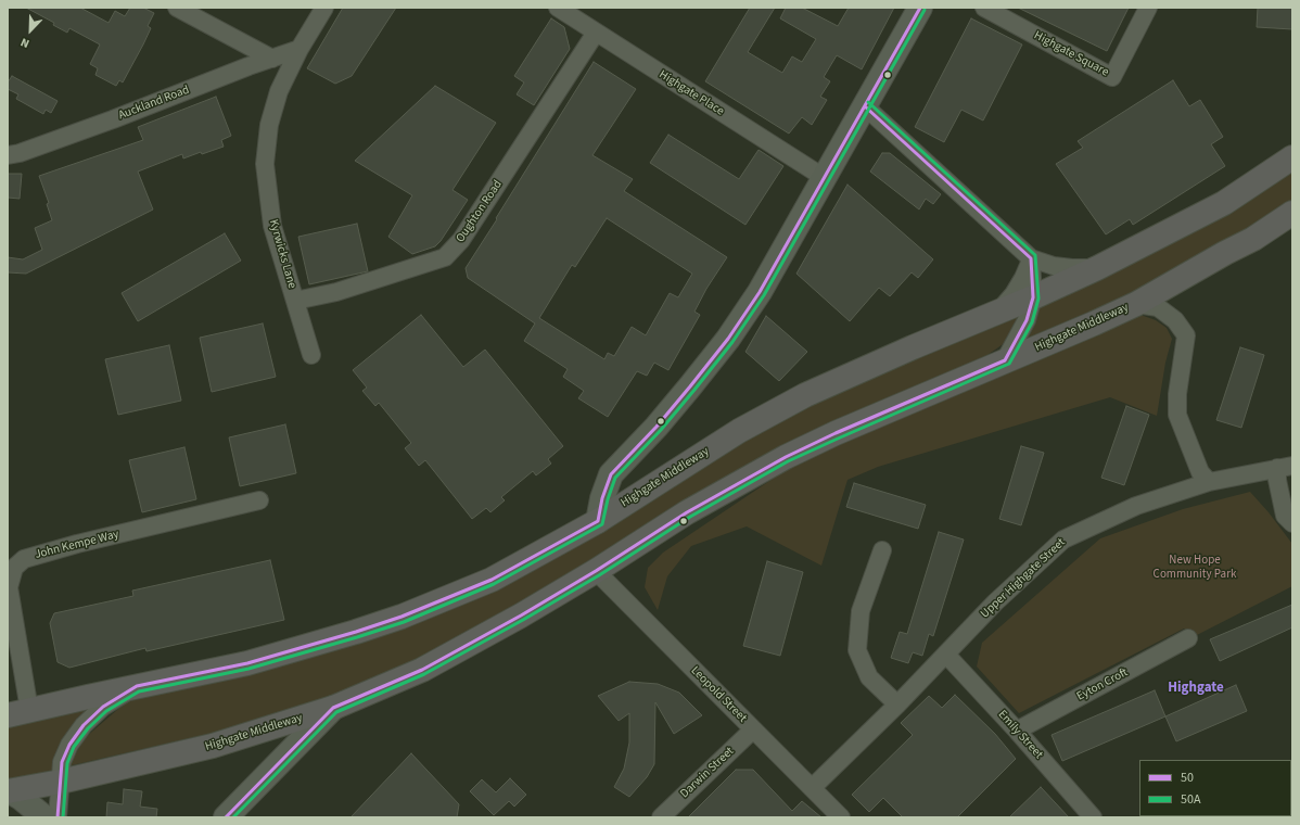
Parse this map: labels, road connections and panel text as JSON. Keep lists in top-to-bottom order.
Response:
{
  "streets": {
    "highway": ["Highgate Middleway"],
    "street": [
      "Highgate Square",
      "Highgate Place",
      "Auckland Road",
      "Oughton Road",
      "Kyrwicks Lane",
      "John Kempe Way",
      "Upper Highgate Street",
      "Eyton Croft",
      "Leopold Street",
      "Emily Street",
      "Darwin Street"
    ]
  },
  "crossings": [
    ["Highgate Place", "Oughton Road"],
    ["Auckland Road", "Kyrwicks Lane"],
    ["Oughton Road", "Kyrwicks Lane"],
    ["Highgate Middleway", "John Kempe Way"],
    ["Highgate Middleway", "Leopold Street"],
    ["Upper Highgate Street", "Leopold Street"],
    ["Upper Highgate Street", "Emily Street"],
    ["Eyton Croft", "Emily Street"],
    ["Leopold Street", "Darwin Street"]
  ],
  "districts": ["Highgate"],
  "parks": ["New Hope Community Park"],
  "lines": ["transit line 50", "transit line 50A"],
  "legend": ["50", "50A"],
  "north": "bottom left"
}
